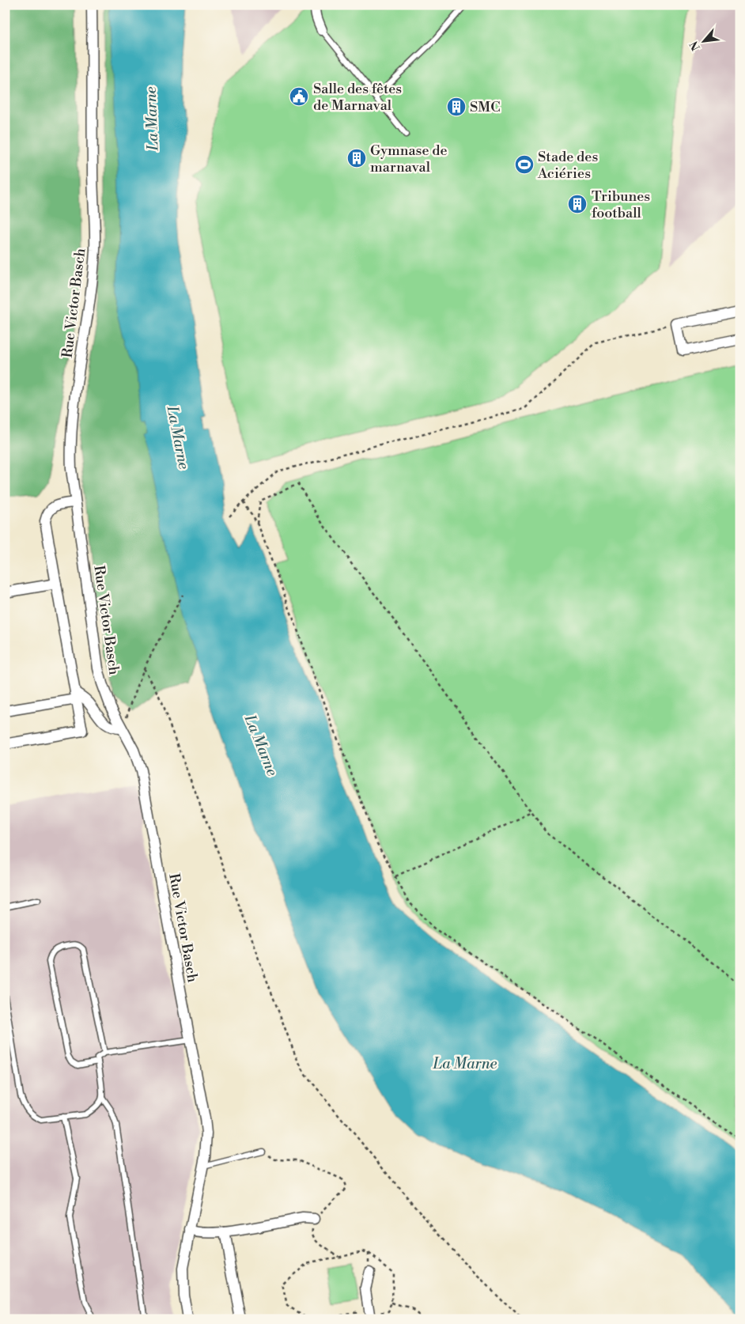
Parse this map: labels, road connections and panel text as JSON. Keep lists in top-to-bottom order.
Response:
{
  "streets": {
    "street": ["Rue Victor Basch"]
  },
  "water": ["La Marne"],
  "places": {
    "public building": ["Salle des fêtes de Marnaval"],
    "building": ["SMC", "Gymnase de marnaval", "Tribunes football"],
    "sports": ["Stade des Aciéries"]
  },
  "north": "bottom left"
}
